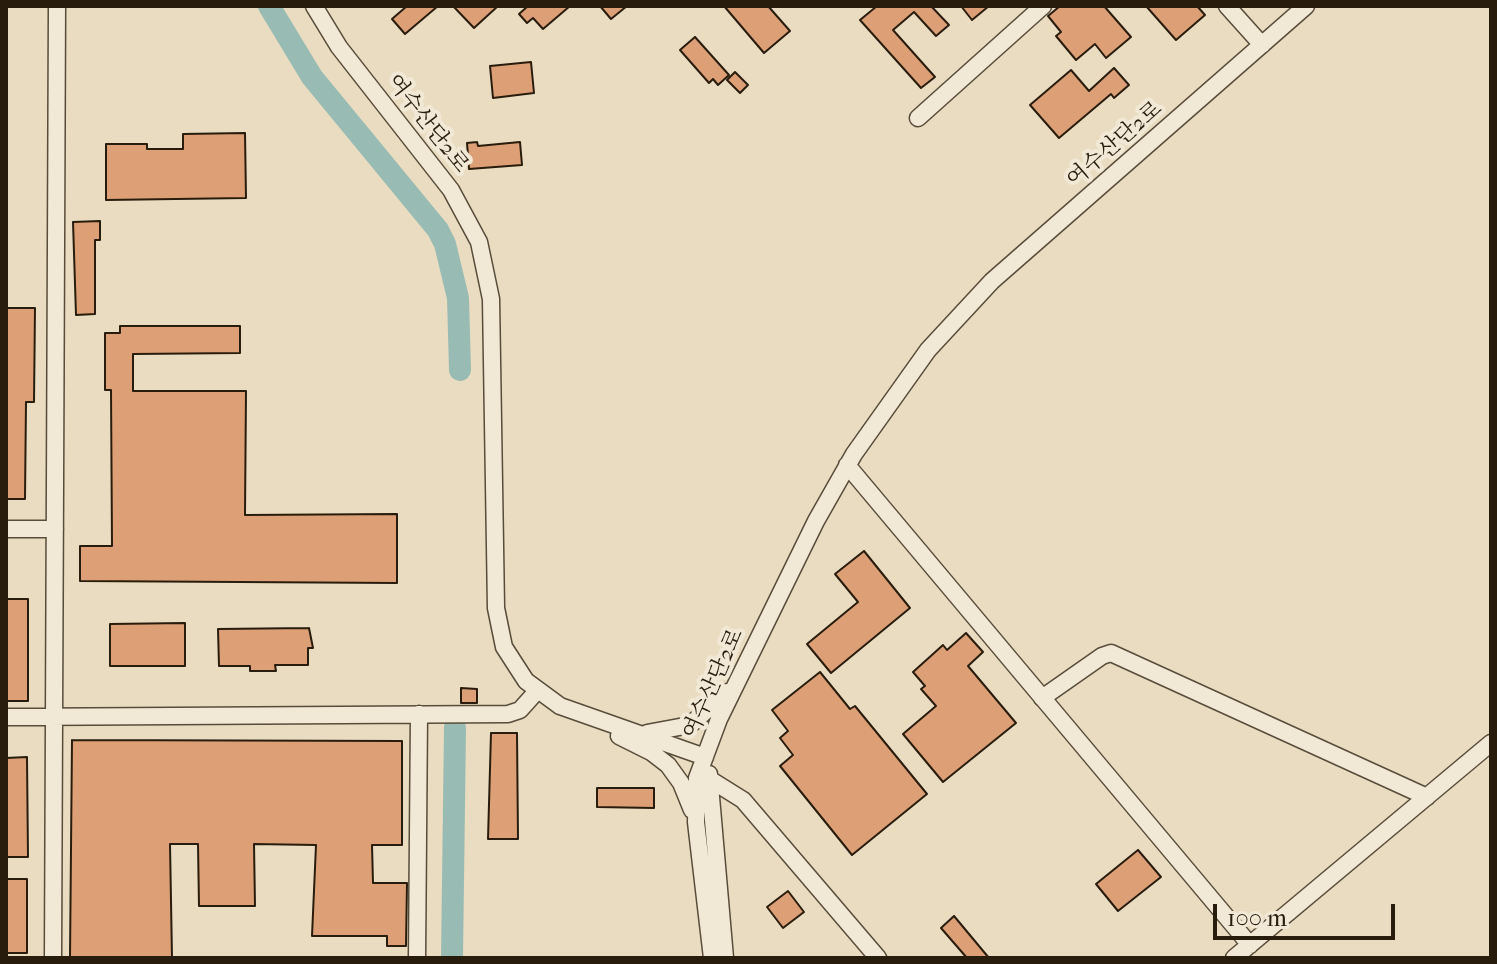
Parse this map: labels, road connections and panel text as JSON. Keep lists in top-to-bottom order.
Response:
{
  "streets": {
    "street": ["여수산단2로"]
  },
  "scale_bar": "100 m"
}
